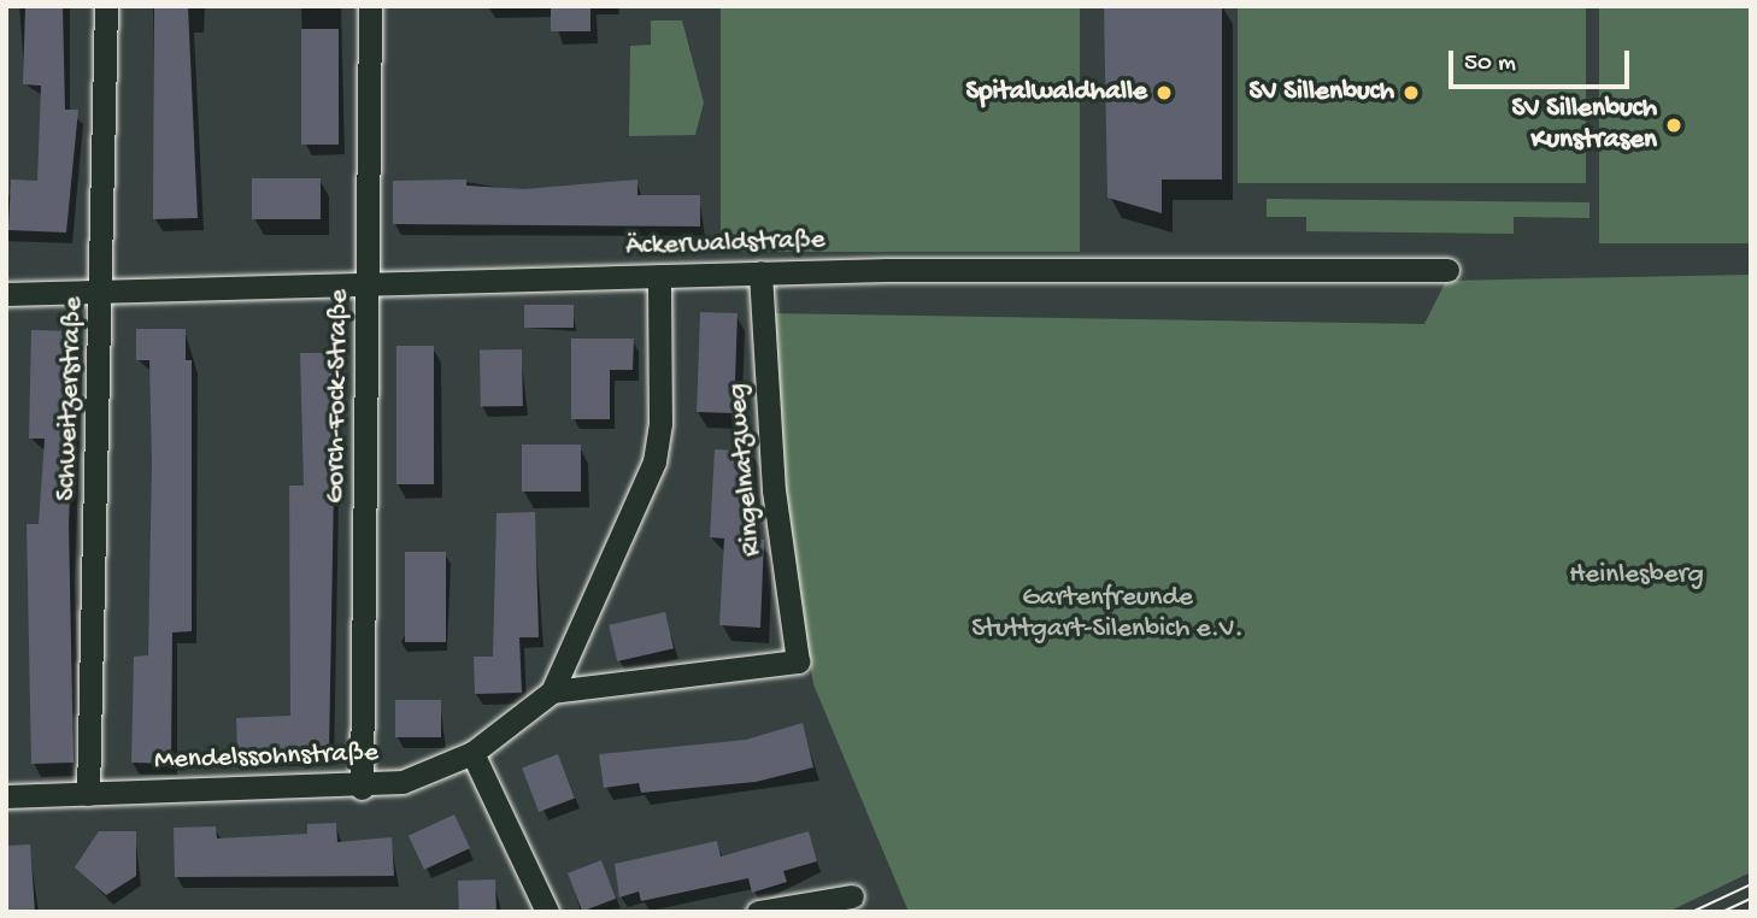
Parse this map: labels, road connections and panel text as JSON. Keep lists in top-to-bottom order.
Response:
{
  "streets": {
    "street": [
      "Äckerwaldstraße",
      "Gorch-Fock-Straße",
      "Schweitzerstraße",
      "Ringelnatzweg",
      "Mendelssohnstraße"
    ]
  },
  "crossings": [
    ["Äckerwaldstraße", "Gorch-Fock-Straße"],
    ["Äckerwaldstraße", "Schweitzerstraße"],
    ["Äckerwaldstraße", "Ringelnatzweg"],
    ["Äckerwaldstraße", "Mendelssohnstraße"],
    ["Gorch-Fock-Straße", "Mendelssohnstraße"],
    ["Schweitzerstraße", "Mendelssohnstraße"],
    ["Ringelnatzweg", "Mendelssohnstraße"]
  ],
  "parks": ["Heinlesberg", "Gartenfreunde Stuttgart-Silenbich e.V."],
  "places": ["Spitalwaldhalle", "SV Sillenbuch", "SV Sillenbuch Kunstrasen"],
  "scale_bar": "50 m"
}
